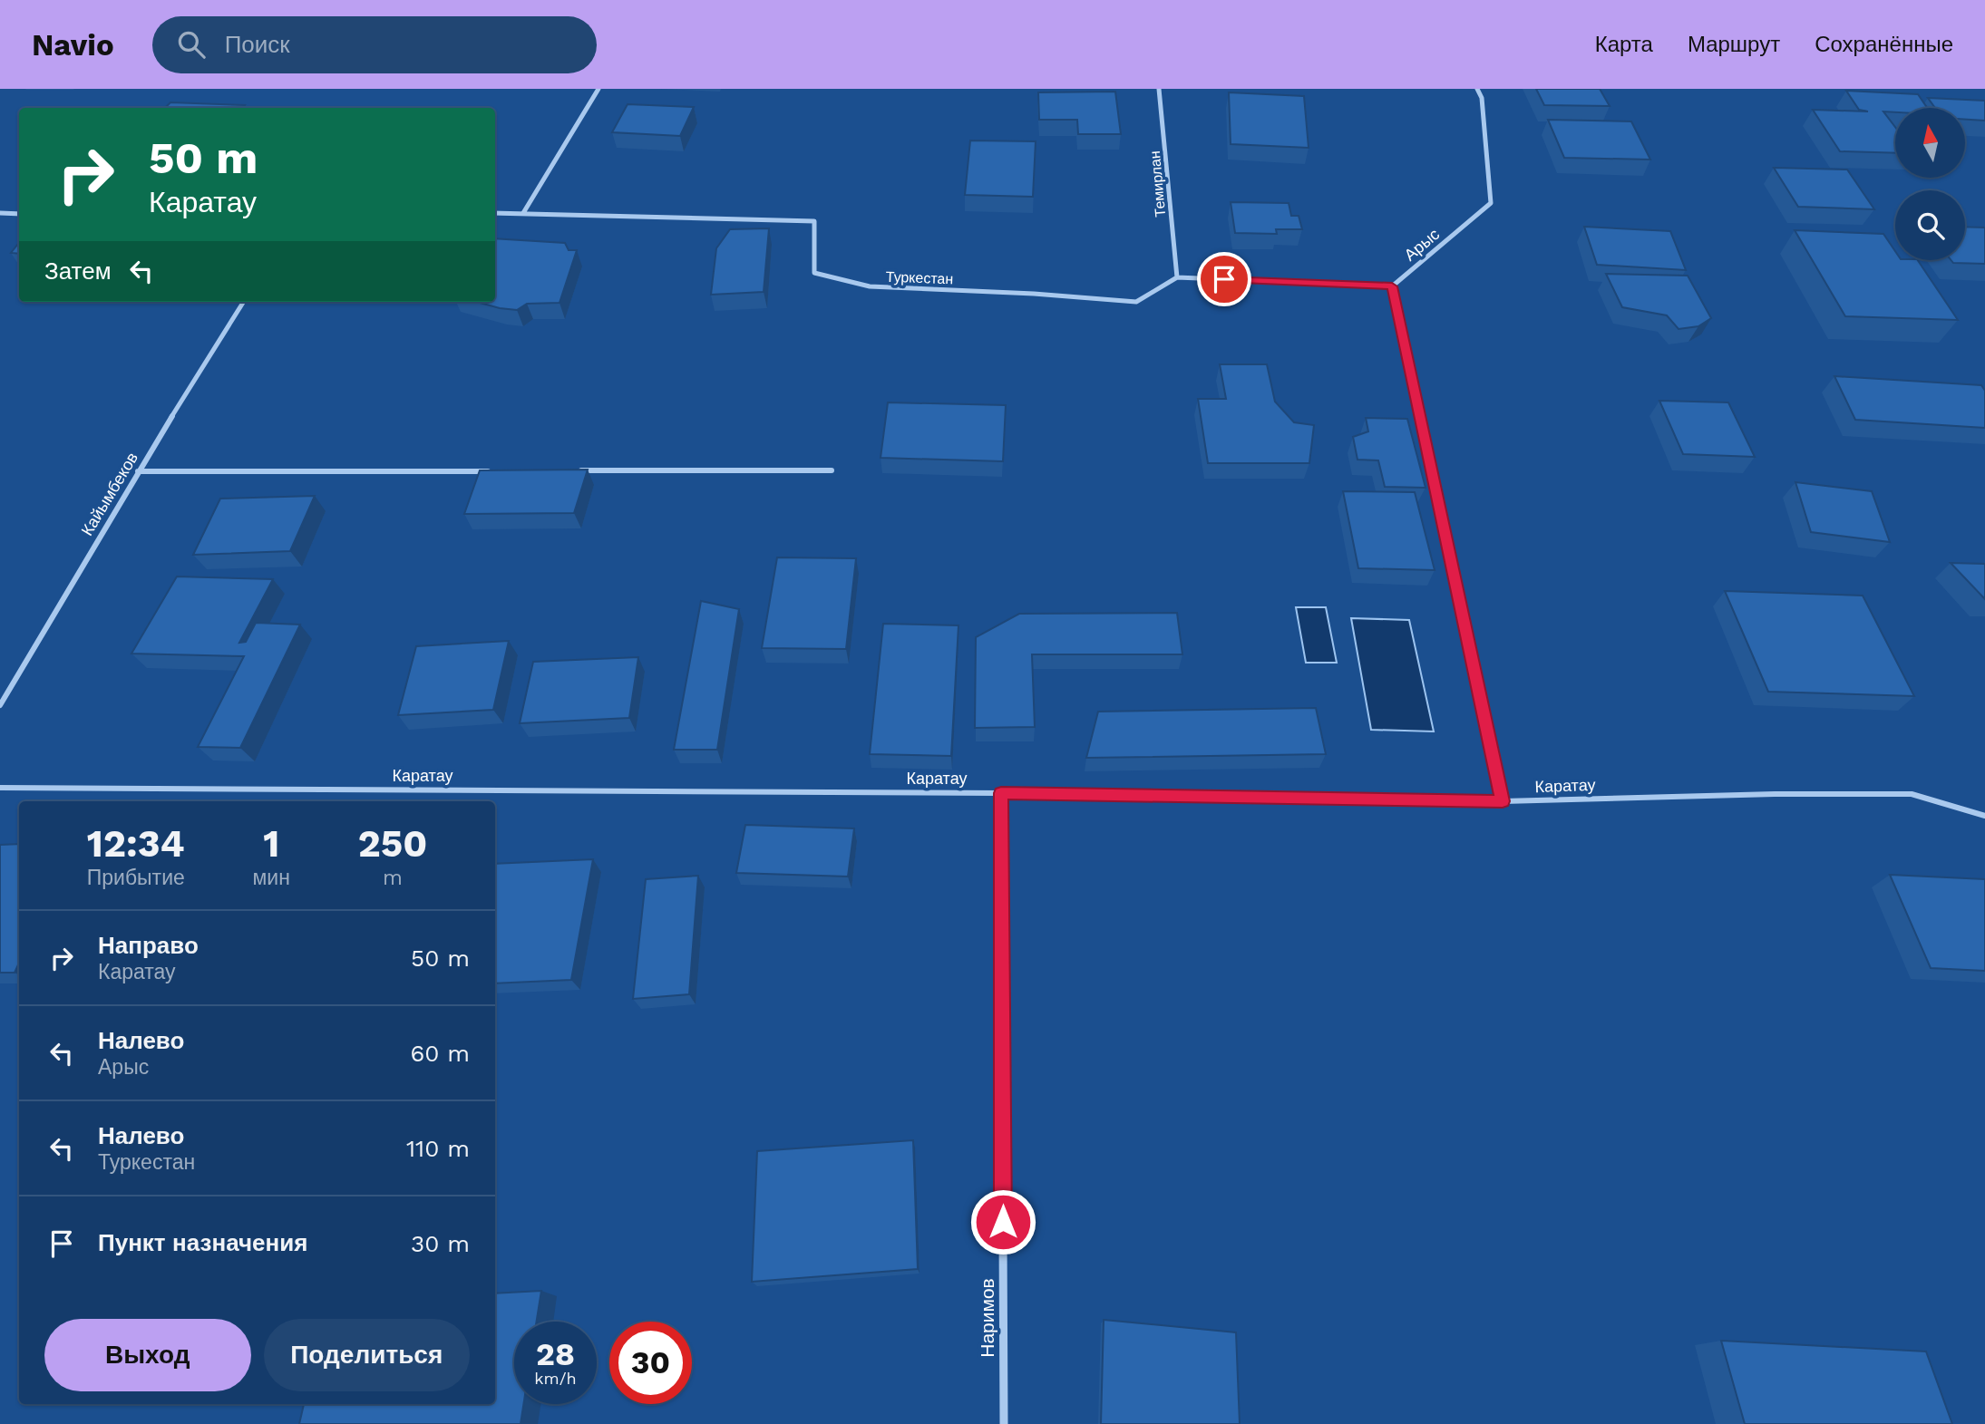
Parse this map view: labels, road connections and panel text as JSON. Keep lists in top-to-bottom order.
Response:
{
  "streets": {
    "street": [
      "Темирлан",
      "Арыс",
      "Туркестан",
      "Кайымбеков",
      "Каратау",
      "Наримов"
    ]
  },
  "crossings": [
    ["Темирлан", "Туркестан"],
    ["Каратау", "Наримов"]
  ],
  "north": "top",
  "page": {
    "header": "Navio",
    "search": "Поиск",
    "nav": ["Карта", "Маршрут", "Сохранённые"],
    "turn": ["50 m", "Каратау"],
    "then": "Затем",
    "eta": [
      "12:34",
      "Прибытие",
      "1",
      "мин",
      "250",
      "m"
    ],
    "list": [
      {
        "name": "Направо",
        "note": "Каратау",
        "value": "50 m"
      },
      {
        "name": "Налево",
        "note": "Арыс",
        "value": "60 m"
      },
      {
        "name": "Налево",
        "note": "Туркестан",
        "value": "110 m"
      },
      {
        "name": "Пункт назначения",
        "value": "30 m"
      }
    ],
    "buttons": ["Выход", "Поделиться"],
    "speed": "28 km/h",
    "limit": "30"
  }
}
